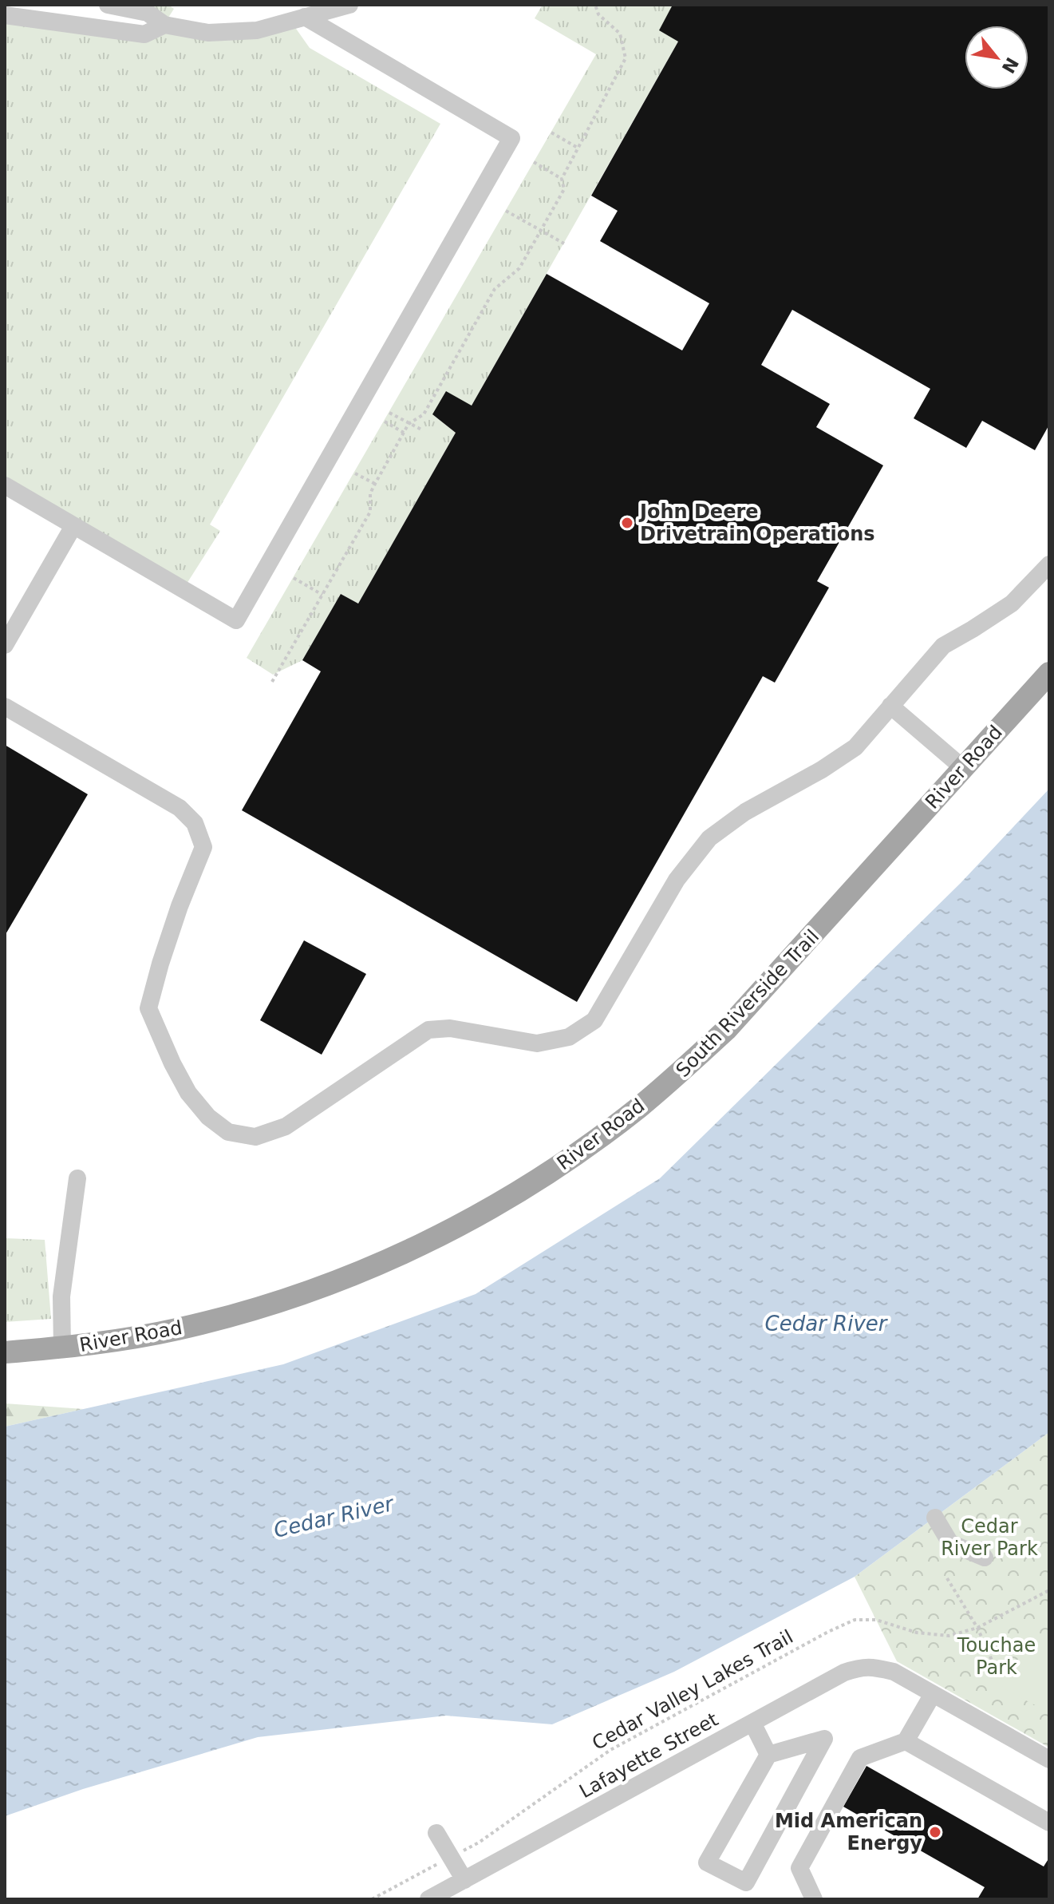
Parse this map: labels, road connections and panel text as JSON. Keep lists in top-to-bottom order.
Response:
{
  "streets": {
    "main road": ["River Road"],
    "street": ["Lafayette Street"],
    "path": ["Cedar Valley Lakes Trail"]
  },
  "water": ["Cedar River"],
  "parks": ["Cedar River Park", "Touchae Park"],
  "places": ["John Deere Drivetrain Operations", "Mid American Energy"],
  "north": "bottom right"
}
